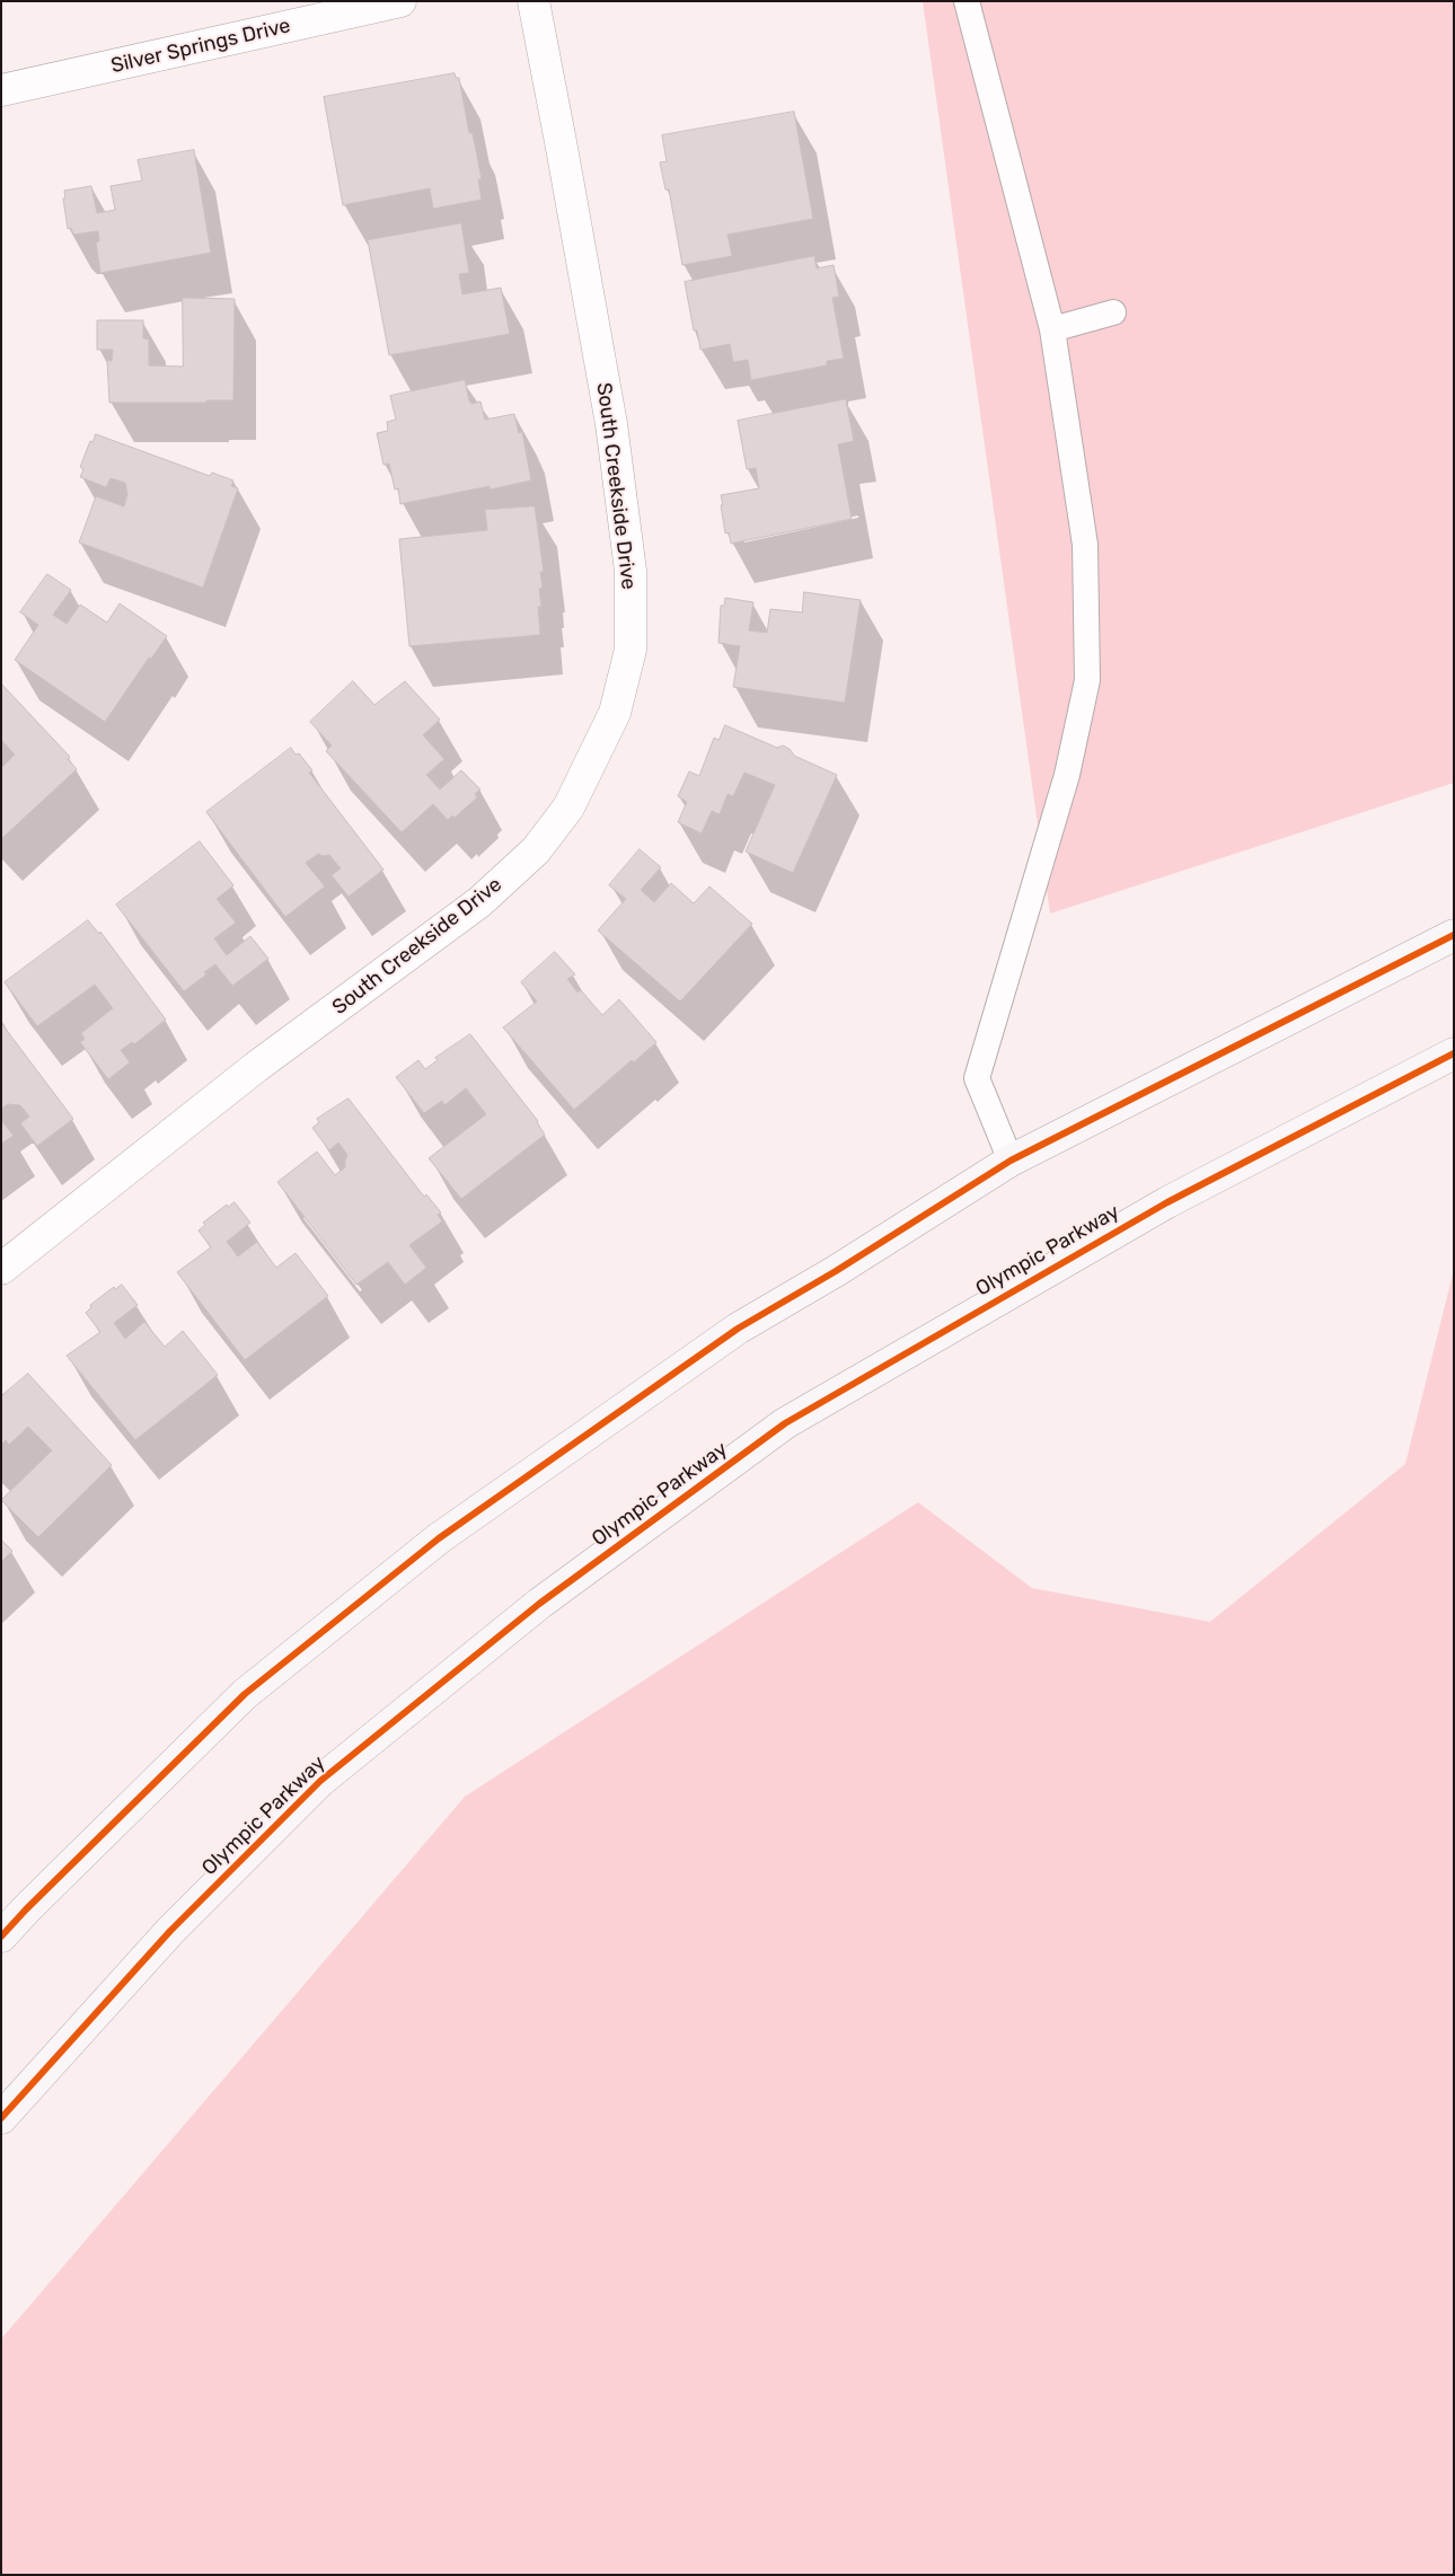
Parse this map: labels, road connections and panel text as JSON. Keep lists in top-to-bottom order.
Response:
{
  "streets": {
    "main road": ["Olympic Parkway"],
    "street": ["Silver Springs Drive", "South Creekside Drive"]
  }
}
